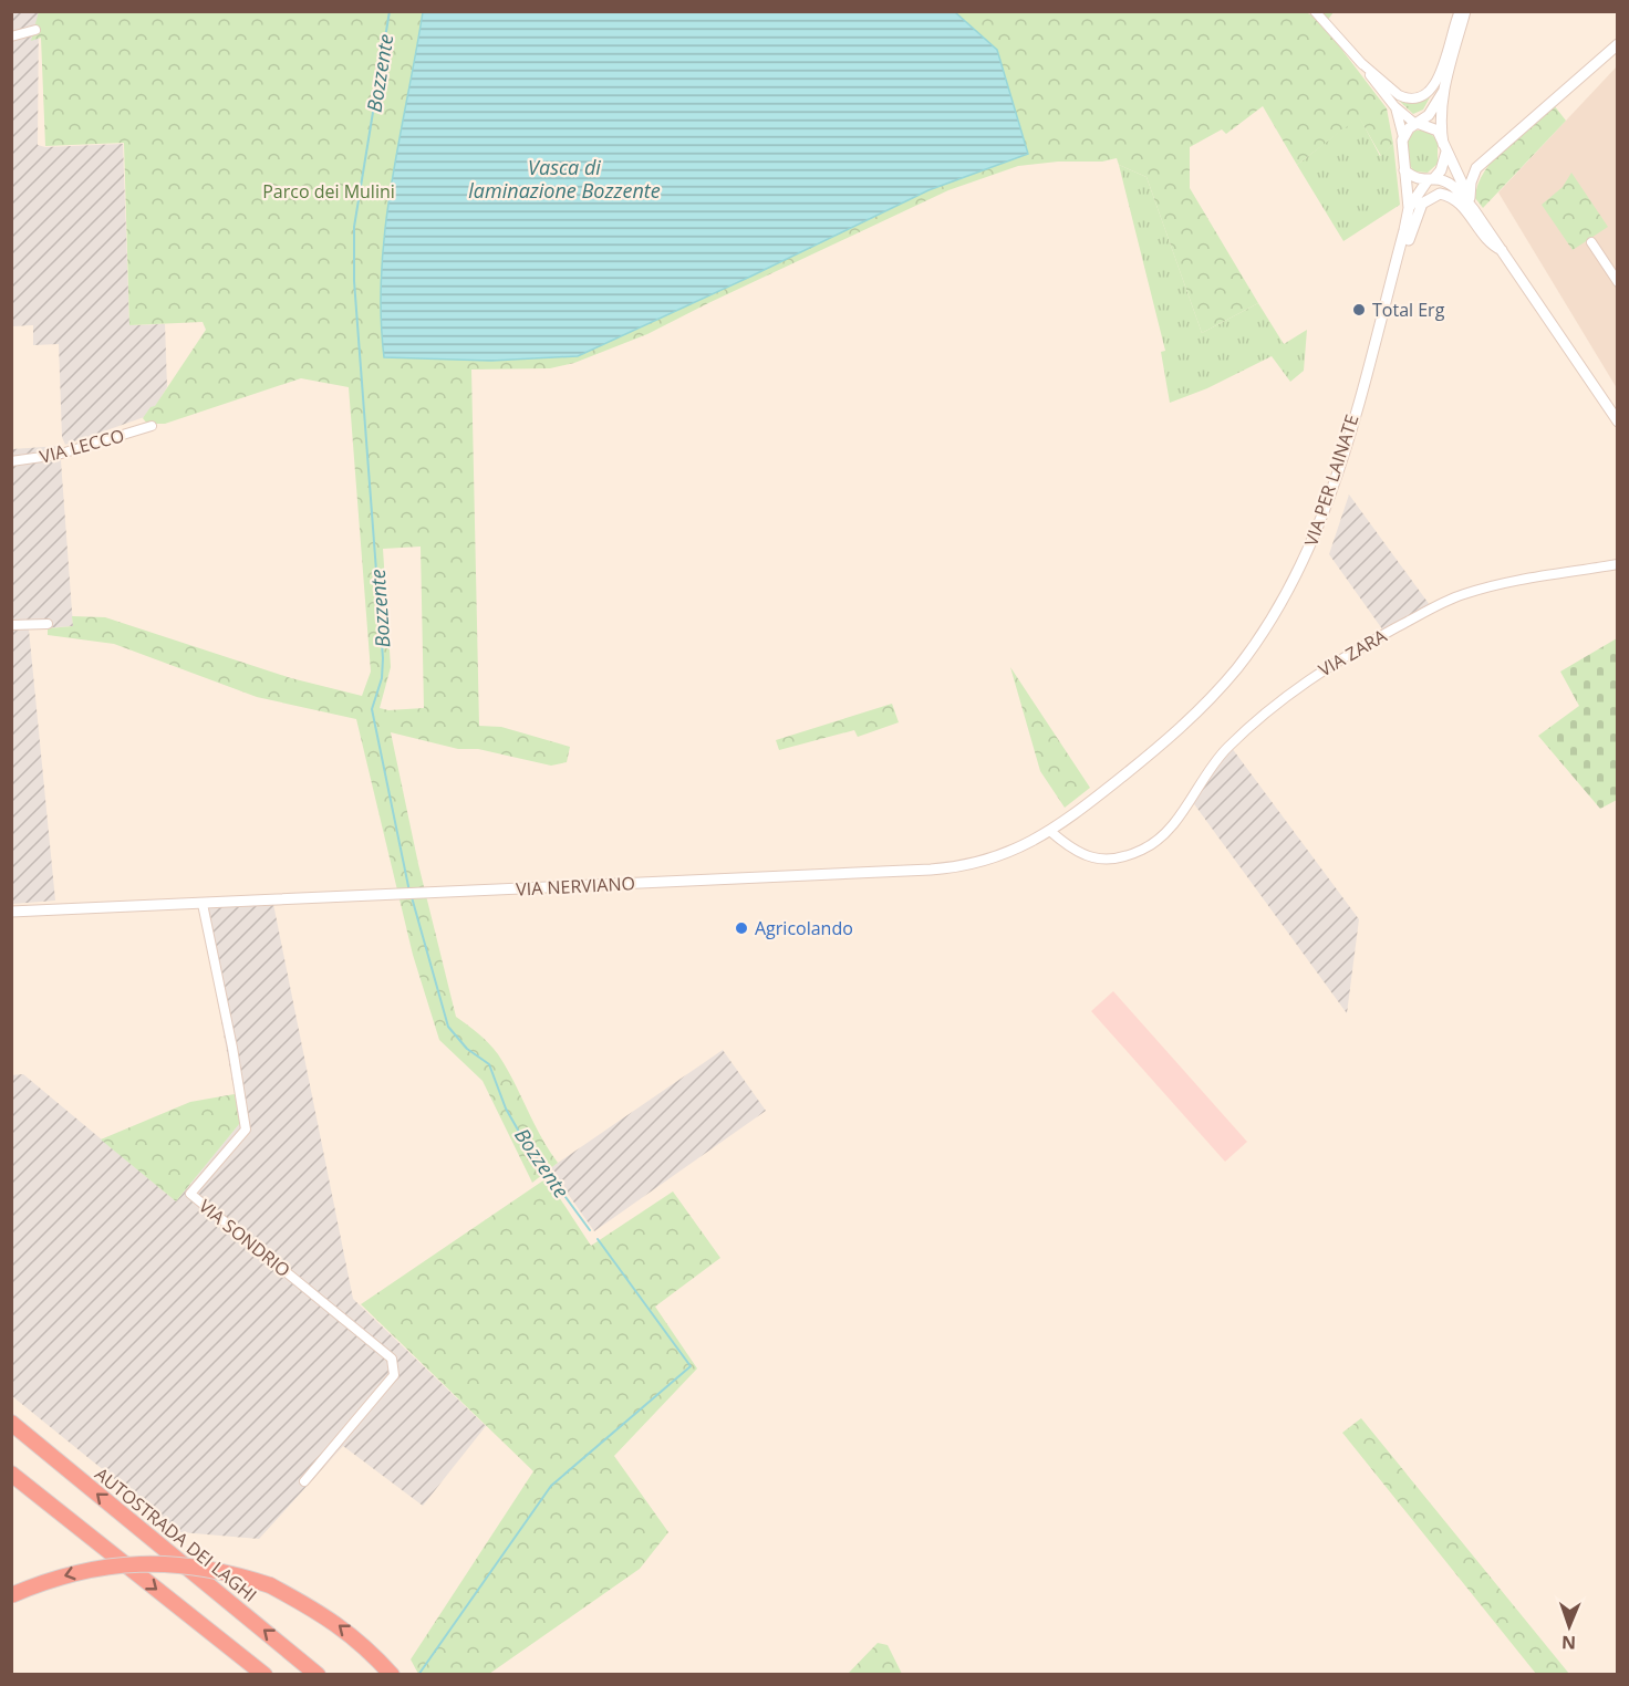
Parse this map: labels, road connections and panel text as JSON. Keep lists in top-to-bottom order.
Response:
{
  "streets": {
    "highway": ["AUTOSTRADA DEI LAGHI"],
    "street": [
      "VIA LECCO",
      "VIA PER LAINATE",
      "VIA ZARA",
      "VIA NERVIANO",
      "VIA SONDRIO"
    ]
  },
  "crossings": [
    ["VIA PER LAINATE", "VIA NERVIANO"],
    ["VIA ZARA", "VIA NERVIANO"],
    ["VIA NERVIANO", "VIA SONDRIO"]
  ],
  "water": ["Bozzente", "Vasca di laminazione Bozzente"],
  "parks": ["Parco dei Mulini"],
  "places": ["Total Erg", "Agricolando"],
  "north": "bottom"
}
